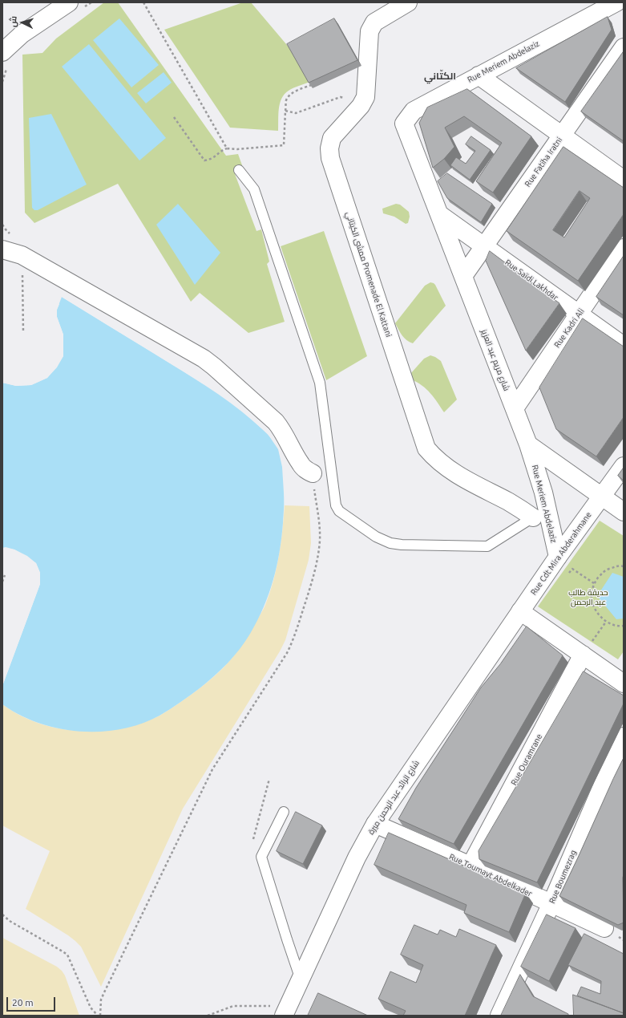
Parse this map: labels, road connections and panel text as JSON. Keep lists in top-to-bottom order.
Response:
{
  "streets": {
    "street": [
      "Rue Meriem Abdelaziz",
      "Rue Fatiha Iratni",
      "ممشى الكيتاني Promenade El Kattani",
      "Rue Saïdi Lakhdar",
      "Rue Kadri Ali",
      "شارع مريم عبد العزيز",
      "Rue Cdt Mira Abderahmane",
      "Rue Ouramrane",
      "شارع الرائد عبد الرحمن ميرة",
      "Rue Toumayt Abdelkader",
      "Rue Boumezrag"
    ]
  },
  "crossings": [
    ["Rue Meriem Abdelaziz", "Rue Fatiha Iratni"],
    ["Rue Meriem Abdelaziz", "ممشى الكيتاني Promenade El Kattani"],
    ["Rue Meriem Abdelaziz", "Rue Saïdi Lakhdar"],
    ["Rue Meriem Abdelaziz", "شارع مريم عبد العزيز"],
    ["Rue Meriem Abdelaziz", "Rue Cdt Mira Abderahmane"],
    ["Rue Fatiha Iratni", "Rue Saïdi Lakhdar"],
    ["Rue Fatiha Iratni", "شارع مريم عبد العزيز"],
    ["Rue Saïdi Lakhdar", "Rue Kadri Ali"],
    ["Rue Kadri Ali", "شارع مريم عبد العزيز"],
    ["Rue Cdt Mira Abderahmane", "شارع الرائد عبد الرحمن ميرة"],
    ["Rue Ouramrane", "Rue Toumayt Abdelkader"],
    ["شارع الرائد عبد الرحمن ميرة", "Rue Toumayt Abdelkader"],
    ["Rue Toumayt Abdelkader", "Rue Boumezrag"]
  ],
  "districts": ["الكتّاني"],
  "parks": ["حديقة طالب عبد الرحمن"],
  "scale_bar": "20 m",
  "north": "left"
}
